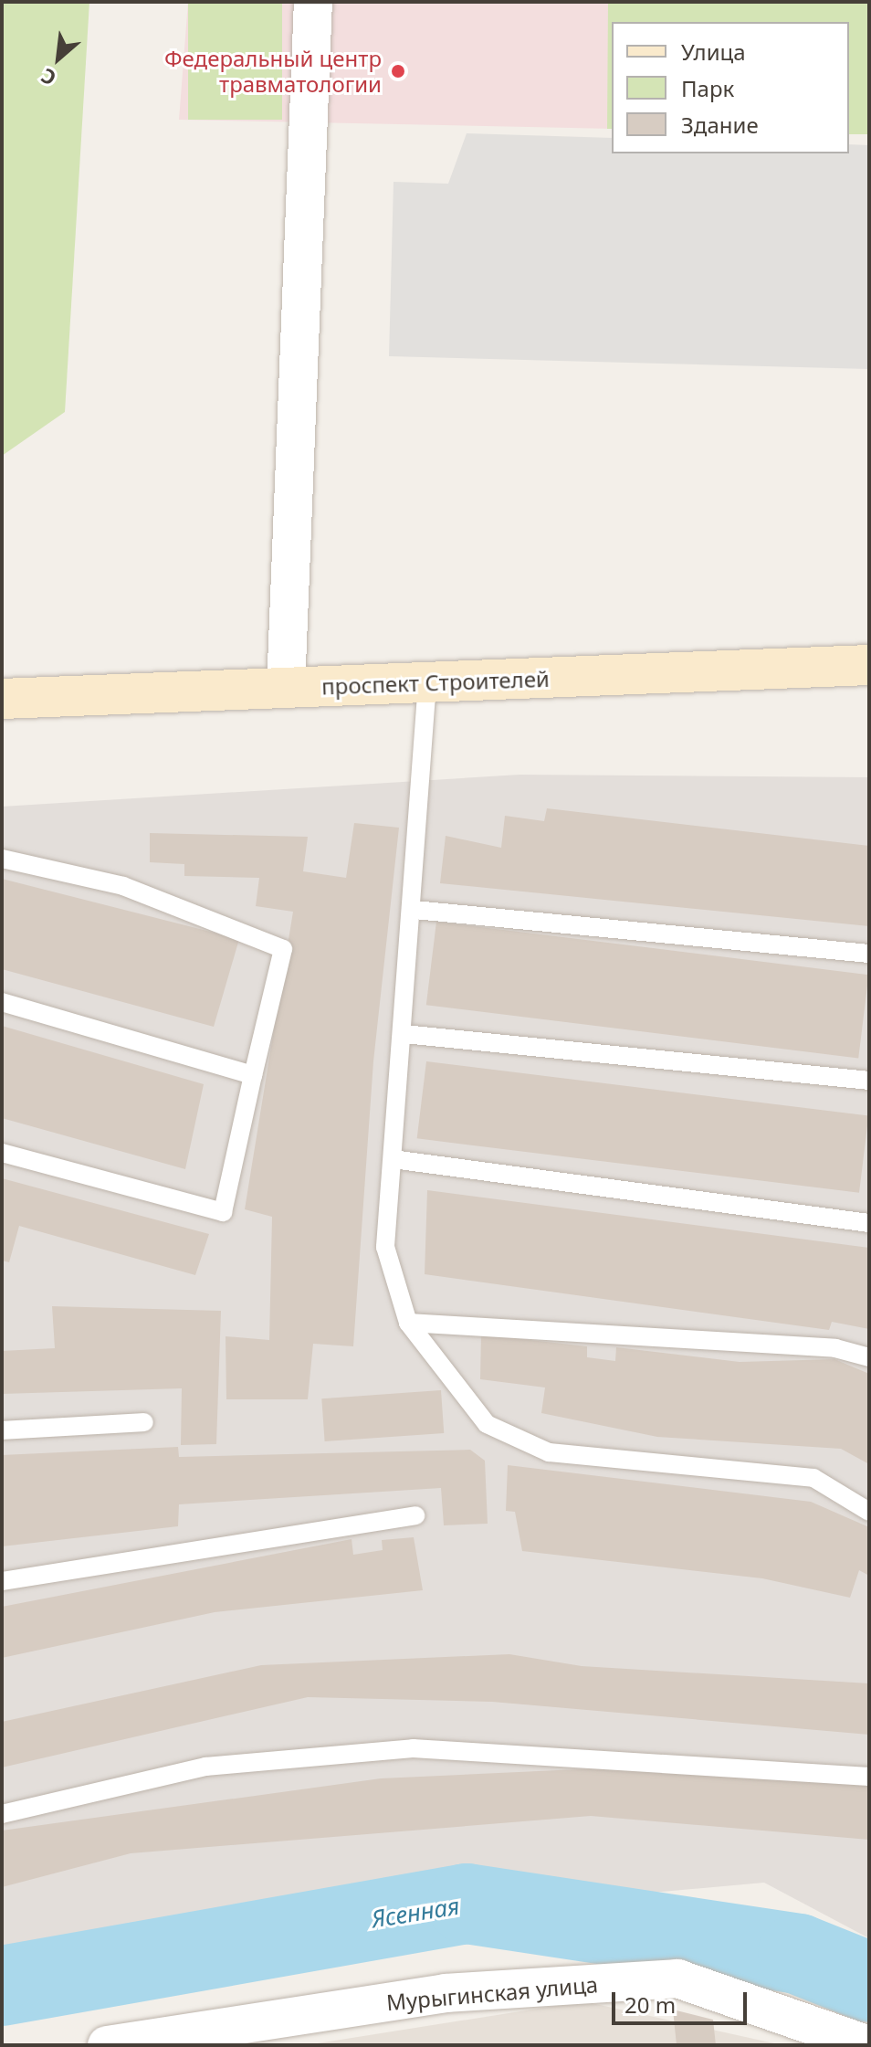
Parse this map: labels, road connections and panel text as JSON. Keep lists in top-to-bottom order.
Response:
{
  "streets": {
    "main road": ["проспект Строителей"],
    "street": ["Мурыгинская улица"]
  },
  "water": ["Ясенная"],
  "places": ["Федеральный центр травматологии"],
  "legend": ["Улица", "Парк", "Здание"],
  "scale_bar": "20 m",
  "north": "bottom left"
}
